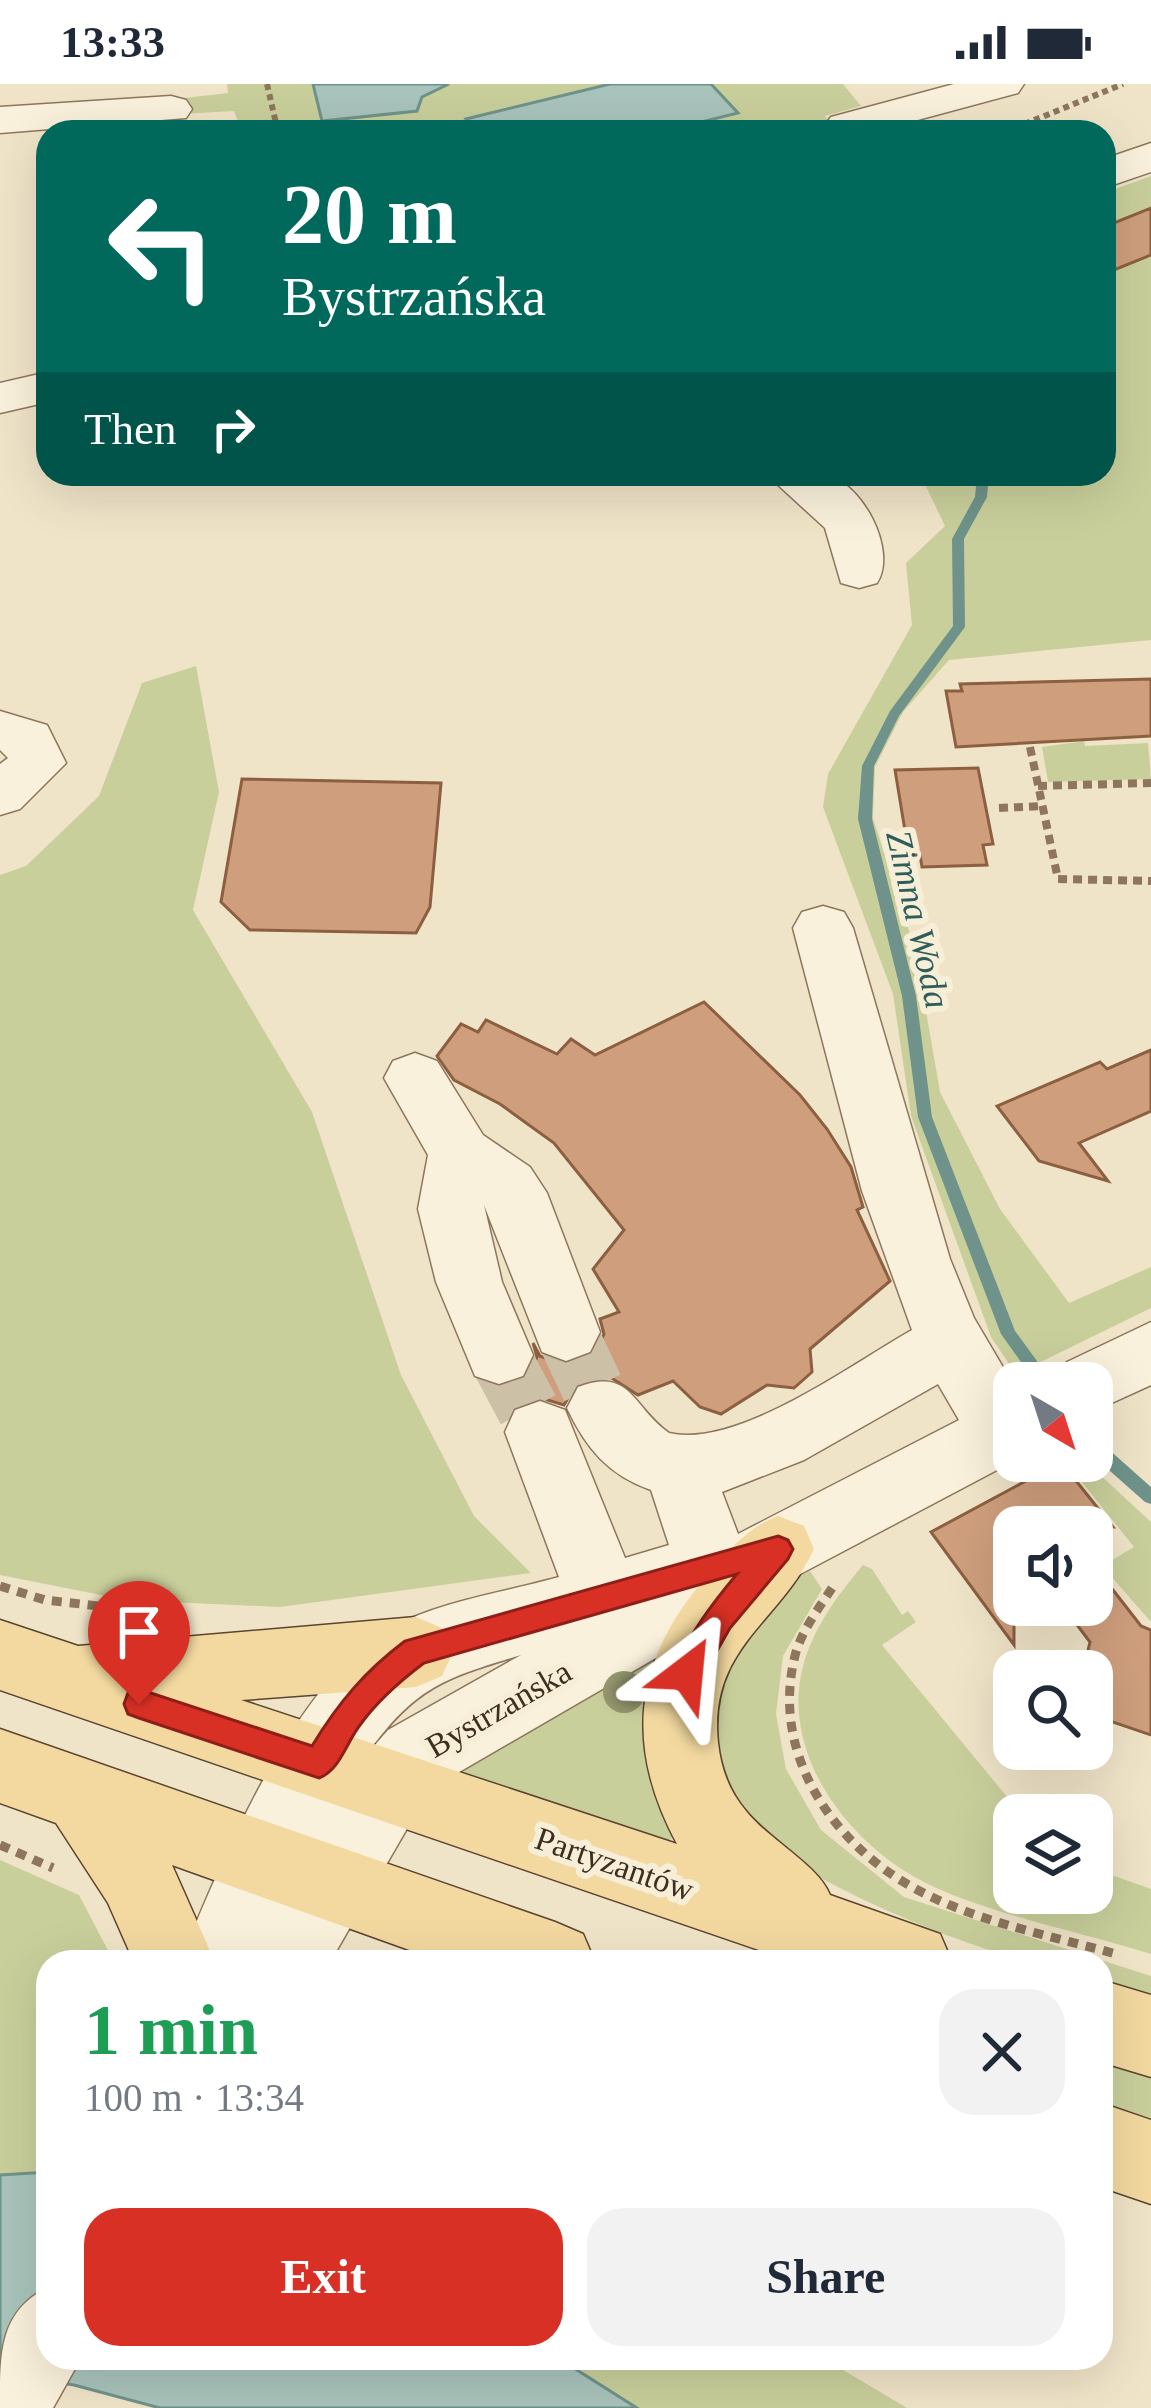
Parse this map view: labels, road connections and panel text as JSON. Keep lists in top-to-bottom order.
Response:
{
  "streets": {
    "main road": ["Partyzantów"],
    "street": ["Bystrzańska"]
  },
  "crossings": [
    ["Bystrzańska", "Partyzantów"]
  ],
  "water": ["Zimna Woda"],
  "north": "bottom right",
  "page": {
    "status": "13:33",
    "turn": ["20 m", "Bystrzańska"],
    "then": "Then",
    "heading": ["1 min", "100 m · 13:34"],
    "buttons": ["Exit", "Share"]
  }
}
